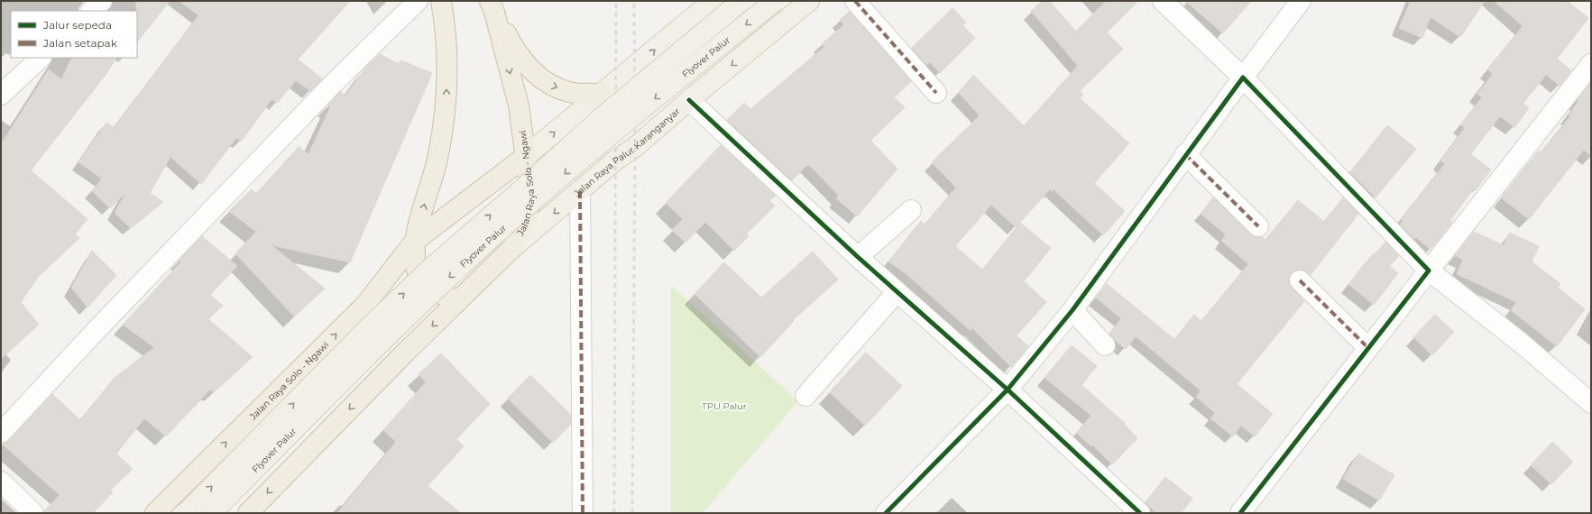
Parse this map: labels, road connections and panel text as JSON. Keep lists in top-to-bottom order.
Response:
{
  "streets": {
    "highway": ["Jalan Raya Solo - Ngawi"],
    "main road": ["Flyover Palur", "Jalan Raya Palur Karanganyar"]
  },
  "crossings": [
    ["Jalan Raya Palur Karanganyar", "Jalan Raya Solo - Ngawi"]
  ],
  "parks": ["TPU Palur"],
  "legend": ["Jalur sepeda", "Jalan setapak"]
}
